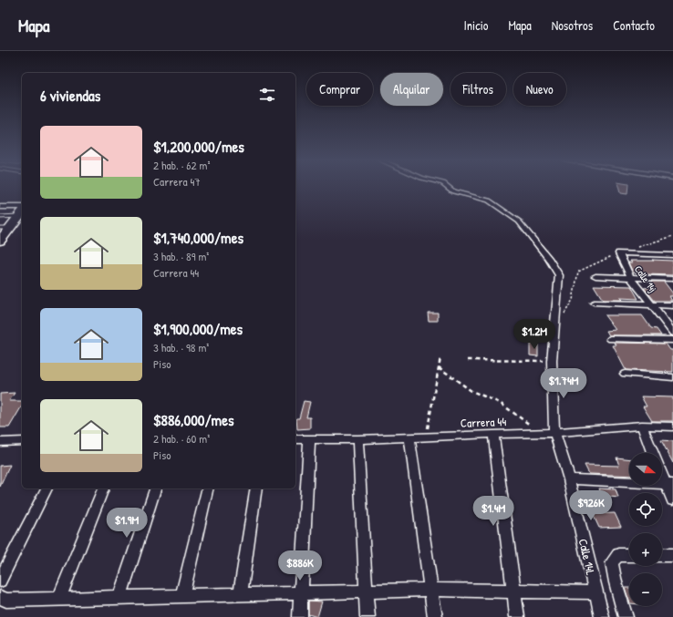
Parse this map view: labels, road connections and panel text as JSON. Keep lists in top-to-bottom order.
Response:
{
  "streets": {
    "street": ["Calle 14j", "Carrera 44", "Calle 14L"]
  },
  "crossings": [
    ["Carrera 44", "Calle 14L"]
  ],
  "north": "right",
  "page": {
    "header": "Mapa",
    "nav": [
      "Inicio",
      "Mapa",
      "Nosotros",
      "Contacto"
    ],
    "chip": [
      "Comprar",
      "Alquilar",
      "Filtros",
      "Nuevo"
    ],
    "heading": "6 viviendas",
    "list": [
      {
        "name": "$1,200,000/mes",
        "note": "2 hab. · 62 m² · Carrera 47"
      },
      {
        "name": "$1,740,000/mes",
        "note": "3 hab. · 89 m² · Carrera 44"
      },
      {
        "name": "$1,900,000/mes",
        "note": "3 hab. · 98 m² · Piso"
      },
      {
        "name": "$886,000/mes",
        "note": "2 hab. · 60 m² · Piso"
      }
    ],
    "price": [
      "$1.2M",
      "$1.74M",
      "$926K",
      "$1.4M",
      "$1.9M",
      "$886K"
    ],
    "map_buttons": ["+", "−"]
  }
}
